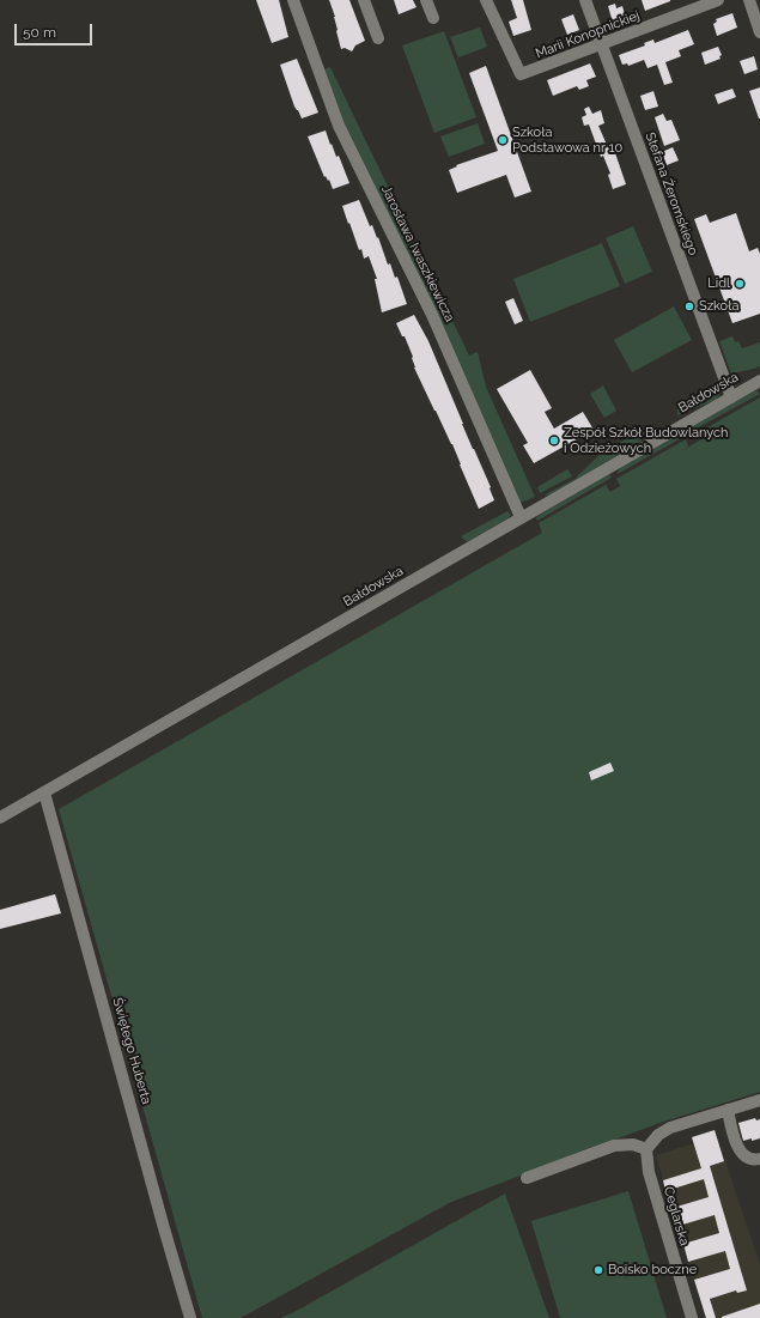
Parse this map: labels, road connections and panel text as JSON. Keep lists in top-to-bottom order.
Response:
{
  "streets": {
    "street": [
      "Marii Konopnickiej",
      "Stefana Żeromskiego",
      "Jarosława Iwaszkiewicza",
      "Bałdowska",
      "Świętego Huberta",
      "Ceglarska"
    ]
  },
  "crossings": [
    ["Marii Konopnickiej", "Stefana Żeromskiego"],
    ["Stefana Żeromskiego", "Bałdowska"],
    ["Jarosława Iwaszkiewicza", "Bałdowska"],
    ["Bałdowska", "Świętego Huberta"]
  ],
  "places": [
    "Szkoła Podstawowa nr 10",
    "Lidl",
    "Szkoła",
    "Zespół Szkół Budowlanych i Odzieżowych",
    "Boisko boczne"
  ],
  "scale_bar": "50 m"
}
